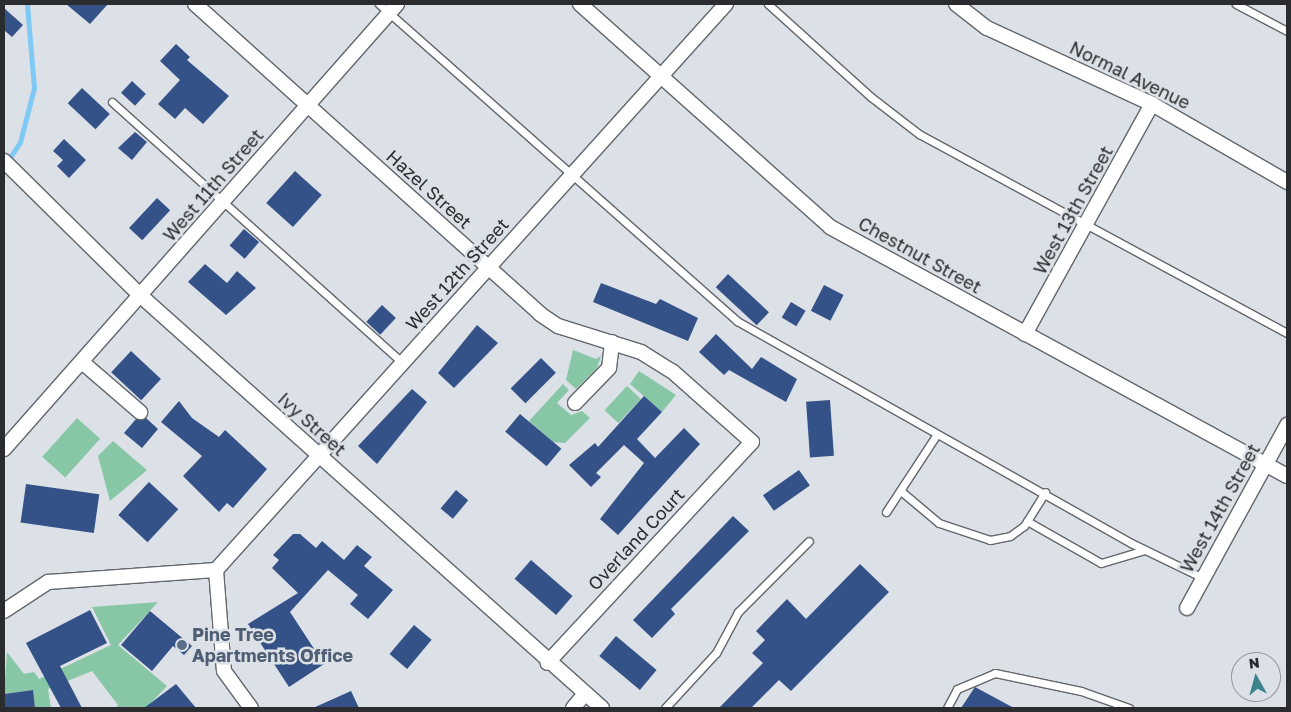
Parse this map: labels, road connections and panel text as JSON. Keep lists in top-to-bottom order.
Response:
{
  "streets": {
    "street": [
      "Normal Avenue",
      "West 11th Street",
      "Hazel Street",
      "West 13th Street",
      "Chestnut Street",
      "West 12th Street",
      "Ivy Street",
      "West 14th Street",
      "Overland Court"
    ]
  },
  "crossings": [
    ["Normal Avenue", "West 13th Street"],
    ["West 11th Street", "Hazel Street"],
    ["West 11th Street", "Ivy Street"],
    ["Hazel Street", "West 12th Street"],
    ["Hazel Street", "Overland Court"],
    ["West 13th Street", "Chestnut Street"],
    ["Chestnut Street", "West 12th Street"],
    ["Chestnut Street", "West 14th Street"],
    ["West 12th Street", "Ivy Street"],
    ["Ivy Street", "Overland Court"]
  ],
  "places": ["Pine Tree Apartments Office"],
  "north": "top"
}
